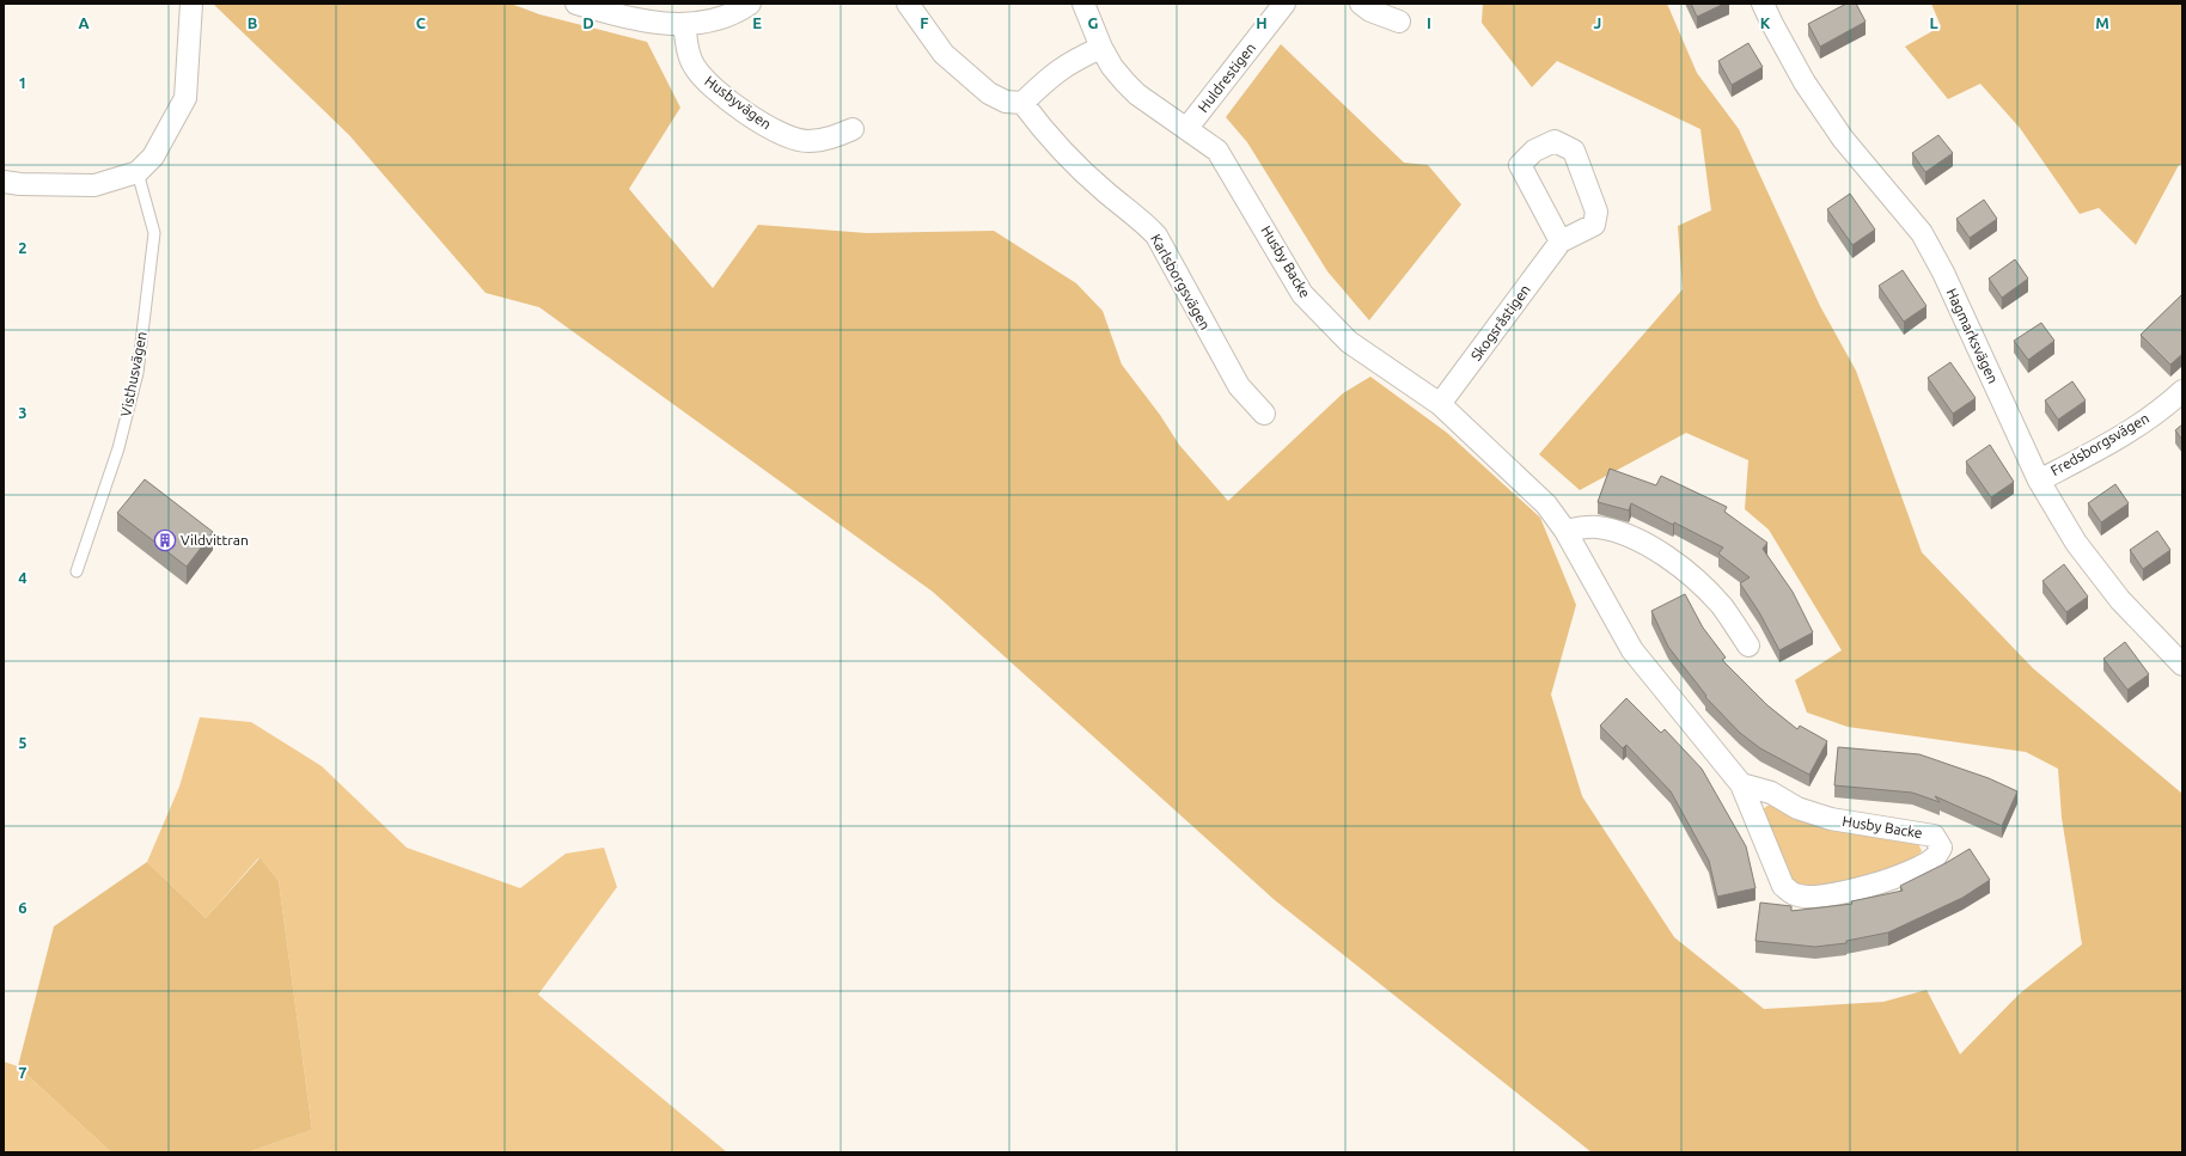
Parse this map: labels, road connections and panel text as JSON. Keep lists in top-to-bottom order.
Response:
{
  "streets": {
    "street": [
      "Huldrestigen",
      "Husbyvägen",
      "Husby Backe",
      "Karlsborgsvägen",
      "Skogsråstigen",
      "Hagmarksvägen",
      "Fredsborgsvägen"
    ],
    "lane": ["Visthusvägen"]
  },
  "crossings": [
    ["Huldrestigen", "Husby Backe"],
    ["Husby Backe", "Skogsråstigen"],
    ["Hagmarksvägen", "Fredsborgsvägen"]
  ],
  "places": {
    "building": ["Vildvittran"]
  },
  "grid": {
    "columns": [
      "A",
      "B",
      "C",
      "D",
      "E",
      "F",
      "G",
      "H",
      "I",
      "J",
      "K",
      "L",
      "M"
    ],
    "rows": [
      "1",
      "2",
      "3",
      "4",
      "5",
      "6",
      "7"
    ]
  }
}
